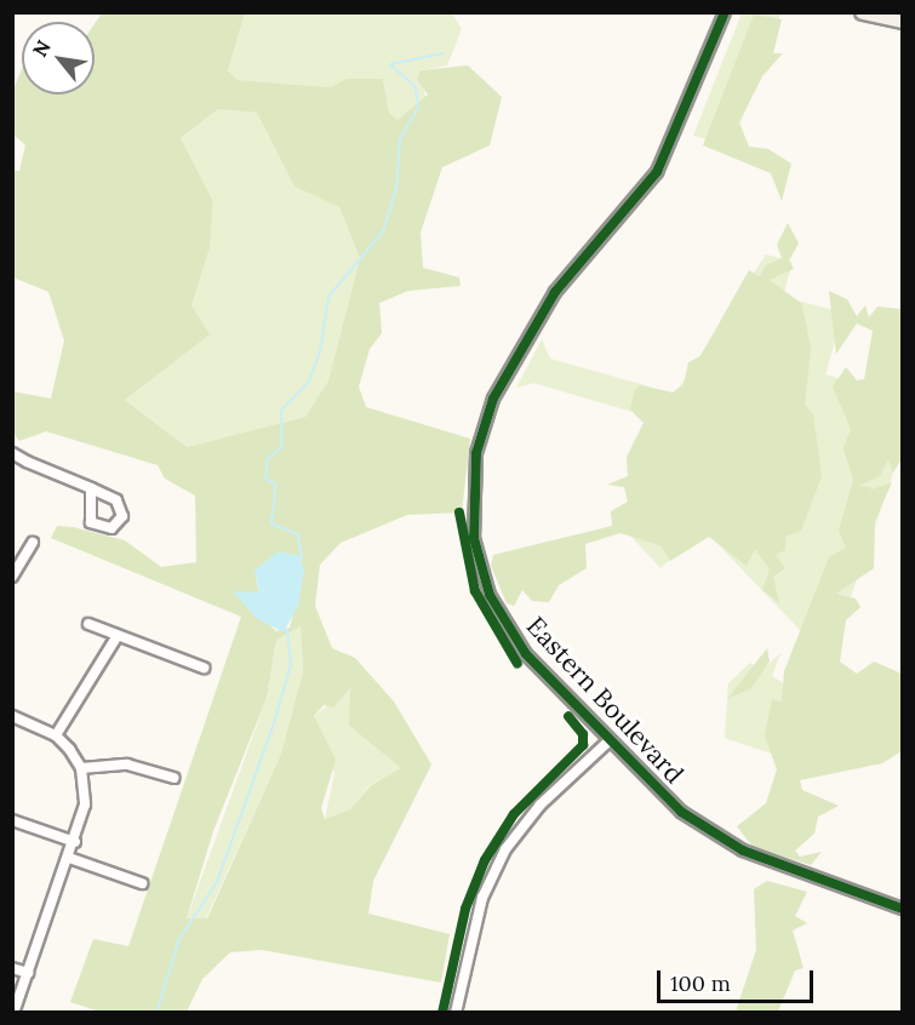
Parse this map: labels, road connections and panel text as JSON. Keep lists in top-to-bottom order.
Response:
{
  "streets": {
    "street": ["Eastern Boulevard"]
  },
  "scale_bar": "100 m",
  "north": "top left"
}
